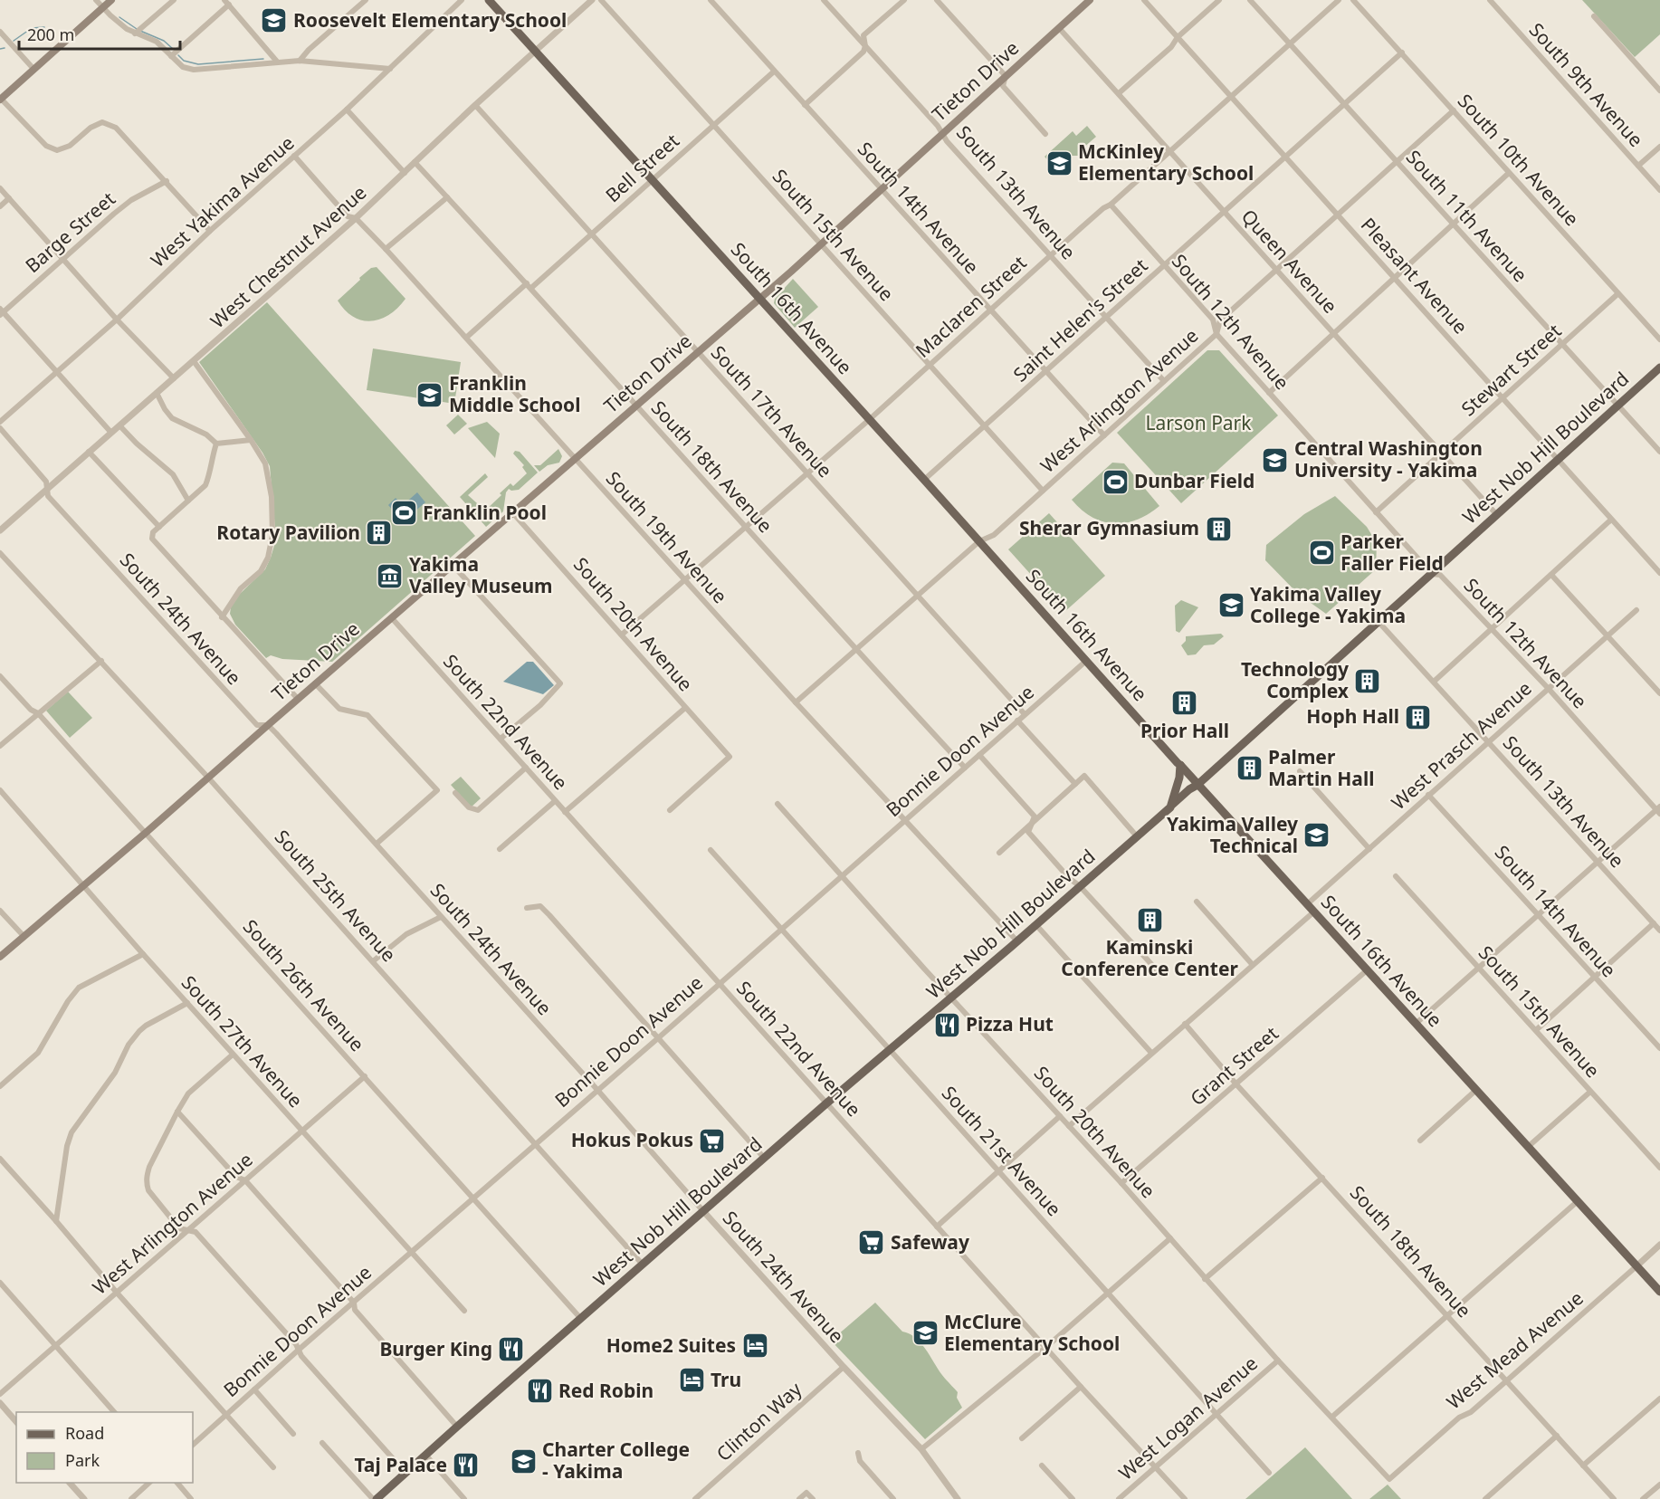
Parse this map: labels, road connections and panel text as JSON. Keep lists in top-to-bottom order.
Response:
{
  "streets": {
    "main road": ["Tieton Drive", "South 16th Avenue", "West Nob Hill Boulevard"],
    "street": [
      "South 9th Avenue",
      "South 10th Avenue",
      "Bell Street",
      "South 13th Avenue",
      "West Yakima Avenue",
      "South 14th Avenue",
      "South 11th Avenue",
      "Barge Street",
      "South 15th Avenue",
      "West Chestnut Avenue",
      "Queen Avenue",
      "Pleasant Avenue",
      "Maclaren Street",
      "Saint Helen's Street",
      "South 12th Avenue",
      "Stewart Street",
      "West Arlington Avenue",
      "South 17th Avenue",
      "South 18th Avenue",
      "South 19th Avenue",
      "South 24th Avenue",
      "South 20th Avenue",
      "South 22nd Avenue",
      "West Prasch Avenue",
      "Bonnie Doon Avenue",
      "South 25th Avenue",
      "South 26th Avenue",
      "South 27th Avenue",
      "Grant Street",
      "South 21st Avenue",
      "West Mead Avenue",
      "West Logan Avenue",
      "Clinton Way"
    ]
  },
  "crossings": [
    ["Tieton Drive", "South 13th Avenue"],
    ["Tieton Drive", "South 14th Avenue"],
    ["Tieton Drive", "South 15th Avenue"],
    ["Tieton Drive", "Queen Avenue"],
    ["Tieton Drive", "South 16th Avenue"],
    ["Tieton Drive", "South 17th Avenue"],
    ["Tieton Drive", "South 18th Avenue"],
    ["Tieton Drive", "South 19th Avenue"],
    ["Tieton Drive", "South 24th Avenue"],
    ["Tieton Drive", "South 20th Avenue"],
    ["Tieton Drive", "South 22nd Avenue"],
    ["Tieton Drive", "South 25th Avenue"],
    ["Tieton Drive", "South 26th Avenue"],
    ["Tieton Drive", "South 27th Avenue"],
    ["South 10th Avenue", "Saint Helen's Street"],
    ["South 10th Avenue", "Stewart Street"],
    ["South 10th Avenue", "West Arlington Avenue"],
    ["Bell Street", "South 14th Avenue"],
    ["Bell Street", "South 15th Avenue"],
    ["Bell Street", "South 16th Avenue"],
    ["Bell Street", "South 17th Avenue"],
    ["Bell Street", "South 18th Avenue"],
    ["Bell Street", "South 19th Avenue"],
    ["South 13th Avenue", "Maclaren Street"],
    ["South 13th Avenue", "Saint Helen's Street"],
    ["South 13th Avenue", "West Arlington Avenue"],
    ["South 13th Avenue", "West Nob Hill Boulevard"],
    ["South 13th Avenue", "West Prasch Avenue"],
    ["West Yakima Avenue", "South 19th Avenue"],
    ["South 14th Avenue", "Maclaren Street"],
    ["South 14th Avenue", "Saint Helen's Street"],
    ["South 14th Avenue", "West Arlington Avenue"],
    ["South 14th Avenue", "West Prasch Avenue"],
    ["South 11th Avenue", "Maclaren Street"],
    ["South 11th Avenue", "Saint Helen's Street"],
    ["South 11th Avenue", "Stewart Street"],
    ["South 11th Avenue", "West Arlington Avenue"],
    ["South 11th Avenue", "West Nob Hill Boulevard"],
    ["South 15th Avenue", "Maclaren Street"],
    ["South 15th Avenue", "Saint Helen's Street"],
    ["South 15th Avenue", "West Arlington Avenue"],
    ["West Chestnut Avenue", "South 16th Avenue"],
    ["West Chestnut Avenue", "South 17th Avenue"],
    ["West Chestnut Avenue", "South 18th Avenue"],
    ["West Chestnut Avenue", "South 19th Avenue"],
    ["West Chestnut Avenue", "South 24th Avenue"],
    ["Queen Avenue", "Maclaren Street"],
    ["Queen Avenue", "Saint Helen's Street"],
    ["Queen Avenue", "Stewart Street"],
    ["Queen Avenue", "West Arlington Avenue"],
    ["Queen Avenue", "West Nob Hill Boulevard"],
    ["Pleasant Avenue", "Maclaren Street"],
    ["Pleasant Avenue", "Saint Helen's Street"],
    ["Pleasant Avenue", "Stewart Street"],
    ["Pleasant Avenue", "West Arlington Avenue"],
    ["Pleasant Avenue", "West Nob Hill Boulevard"],
    ["Maclaren Street", "South 16th Avenue"],
    ["Maclaren Street", "South 12th Avenue"],
    ["Maclaren Street", "South 17th Avenue"],
    ["Maclaren Street", "South 18th Avenue"],
    ["Maclaren Street", "South 19th Avenue"],
    ["Maclaren Street", "South 20th Avenue"],
    ["South 16th Avenue", "Saint Helen's Street"],
    ["South 16th Avenue", "West Arlington Avenue"],
    ["South 16th Avenue", "West Nob Hill Boulevard"],
    ["South 16th Avenue", "West Prasch Avenue"],
    ["South 16th Avenue", "Bonnie Doon Avenue"],
    ["South 16th Avenue", "Grant Street"],
    ["South 16th Avenue", "West Mead Avenue"],
    ["Saint Helen's Street", "South 12th Avenue"],
    ["South 12th Avenue", "Stewart Street"],
    ["South 12th Avenue", "West Arlington Avenue"],
    ["South 12th Avenue", "West Nob Hill Boulevard"],
    ["South 12th Avenue", "West Prasch Avenue"],
    ["West Arlington Avenue", "South 17th Avenue"],
    ["West Arlington Avenue", "South 18th Avenue"],
    ["West Arlington Avenue", "South 19th Avenue"],
    ["West Arlington Avenue", "South 26th Avenue"],
    ["West Arlington Avenue", "South 27th Avenue"],
    ["South 17th Avenue", "Bonnie Doon Avenue"],
    ["West Nob Hill Boulevard", "South 19th Avenue"],
    ["West Nob Hill Boulevard", "South 24th Avenue"],
    ["West Nob Hill Boulevard", "South 20th Avenue"],
    ["West Nob Hill Boulevard", "South 22nd Avenue"],
    ["West Nob Hill Boulevard", "South 25th Avenue"],
    ["West Nob Hill Boulevard", "South 26th Avenue"],
    ["West Nob Hill Boulevard", "South 21st Avenue"],
    ["South 18th Avenue", "Bonnie Doon Avenue"],
    ["South 18th Avenue", "Grant Street"],
    ["South 18th Avenue", "West Mead Avenue"],
    ["South 19th Avenue", "Bonnie Doon Avenue"],
    ["South 24th Avenue", "Bonnie Doon Avenue"],
    ["South 24th Avenue", "Clinton Way"],
    ["South 20th Avenue", "Bonnie Doon Avenue"],
    ["South 20th Avenue", "Grant Street"],
    ["South 20th Avenue", "West Mead Avenue"],
    ["South 20th Avenue", "West Logan Avenue"],
    ["South 22nd Avenue", "Bonnie Doon Avenue"],
    ["South 22nd Avenue", "West Logan Avenue"],
    ["Bonnie Doon Avenue", "South 25th Avenue"],
    ["Bonnie Doon Avenue", "South 26th Avenue"],
    ["Bonnie Doon Avenue", "South 27th Avenue"],
    ["Bonnie Doon Avenue", "South 21st Avenue"],
    ["South 21st Avenue", "West Logan Avenue"]
  ],
  "parks": ["Larson Park"],
  "places": {
    "school or university": [
      "Roosevelt Elementary School",
      "McKinley Elementary School",
      "Franklin Middle School",
      "Central Washington University - Yakima",
      "Yakima Valley College - Yakima",
      "Yakima Valley Technical",
      "McClure Elementary School",
      "Charter College - Yakima"
    ],
    "sports": ["Dunbar Field", "Franklin Pool", "Parker Faller Field"],
    "building": [
      "Sherar Gymnasium",
      "Rotary Pavilion",
      "Technology Complex",
      "Prior Hall",
      "Hoph Hall",
      "Palmer Martin Hall",
      "Kaminski Conference Center"
    ],
    "museum": ["Yakima Valley Museum"],
    "restaurant": [
      "Pizza Hut",
      "Burger King",
      "Red Robin",
      "Taj Palace"
    ],
    "supermarket": ["Hokus Pokus", "Safeway"],
    "hotel": ["Home2 Suites", "Tru"]
  },
  "legend": ["Road", "Park"],
  "scale_bar": "200 m"
}
